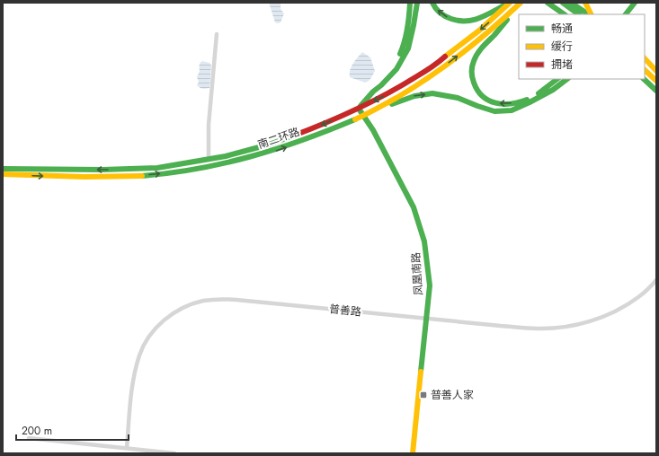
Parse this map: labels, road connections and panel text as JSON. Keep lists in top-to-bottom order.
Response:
{
  "streets": {
    "main road": ["南二环路", "凤凰南路"],
    "street": ["普善路"]
  },
  "crossings": [
    ["南二环路", "凤凰南路"],
    ["凤凰南路", "普善路"]
  ],
  "places": {
    "transit": ["普善人家"]
  },
  "legend": ["畅通", "缓行", "拥堵"],
  "scale_bar": "200 m"
}
